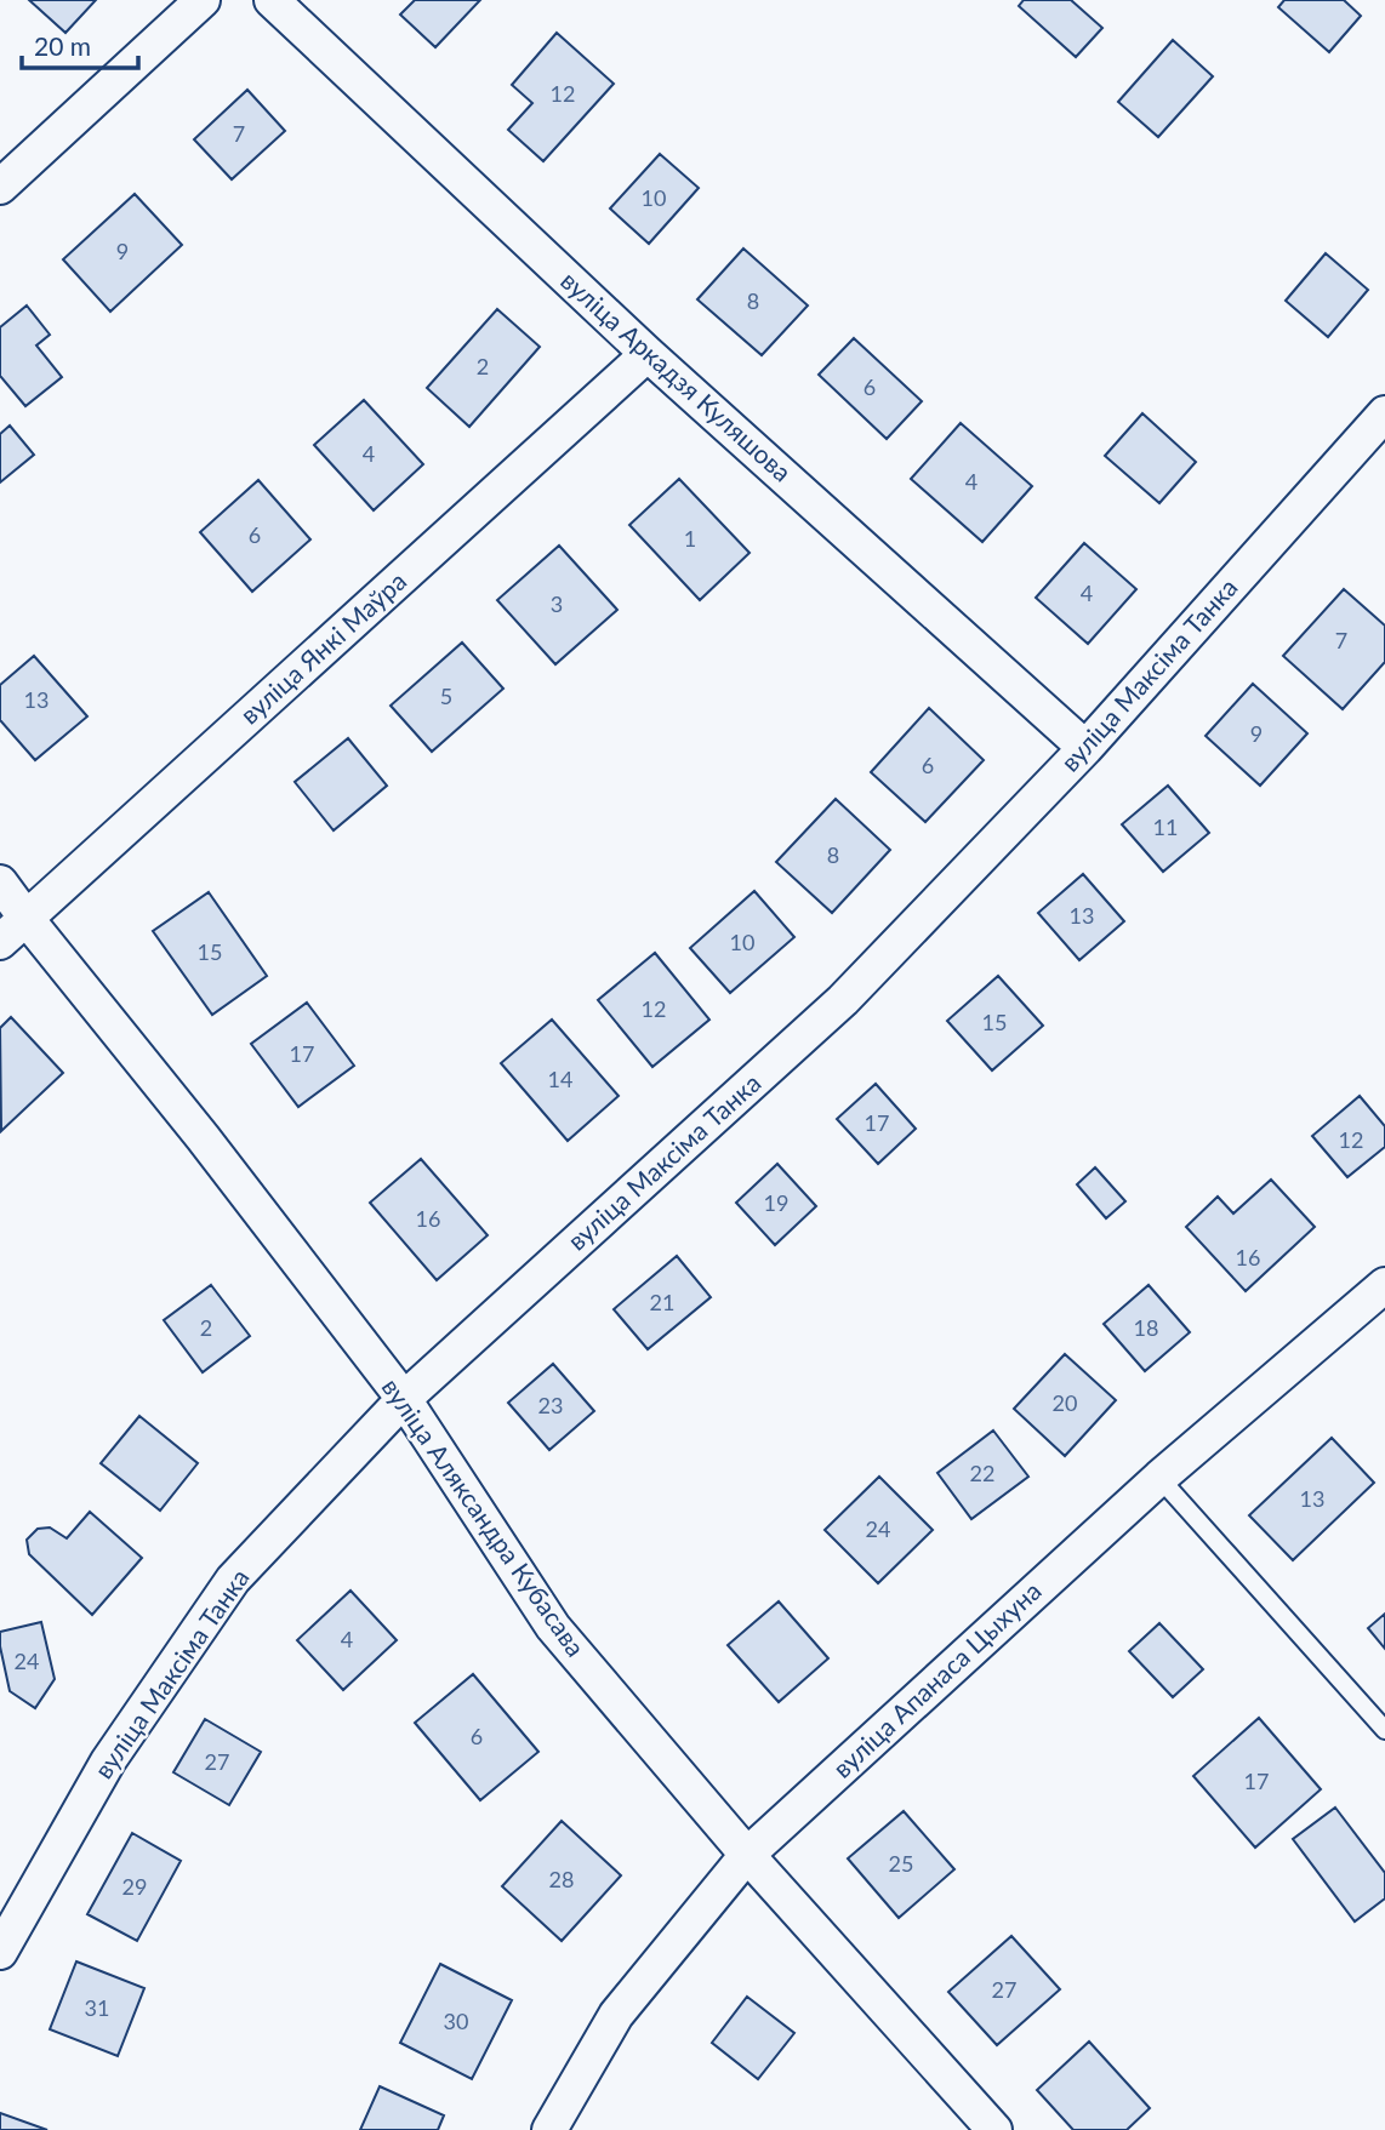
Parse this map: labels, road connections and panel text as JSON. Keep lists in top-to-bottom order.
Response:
{
  "streets": {
    "street": [
      "вуліца Аркадзя Куляшова",
      "вуліца Янкі Маўра",
      "вуліца Максіма Танка",
      "вуліца Аляксандра Кубасава",
      "вуліца Апанаса Цыхуна"
    ]
  },
  "crossings": [
    ["вуліца Аркадзя Куляшова", "вуліца Янкі Маўра"],
    ["вуліца Аркадзя Куляшова", "вуліца Максіма Танка"],
    ["вуліца Янкі Маўра", "вуліца Аляксандра Кубасава"],
    ["вуліца Максіма Танка", "вуліца Аляксандра Кубасава"],
    ["вуліца Аляксандра Кубасава", "вуліца Апанаса Цыхуна"]
  ],
  "house_numbers": [
    "12",
    "7",
    "10",
    "9",
    "8",
    "2",
    "6",
    "4",
    "4",
    "6",
    "1",
    "4",
    "3",
    "7",
    "5",
    "13",
    "9",
    "6",
    "11",
    "8",
    "13",
    "10",
    "15",
    "12",
    "15",
    "17",
    "14",
    "17",
    "12",
    "19",
    "16",
    "16",
    "21",
    "2",
    "18",
    "20",
    "23",
    "22",
    "13",
    "24",
    "4",
    "24",
    "6",
    "27",
    "17",
    "25",
    "28",
    "29",
    "27",
    "31",
    "30"
  ],
  "scale_bar": "20 m"
}
